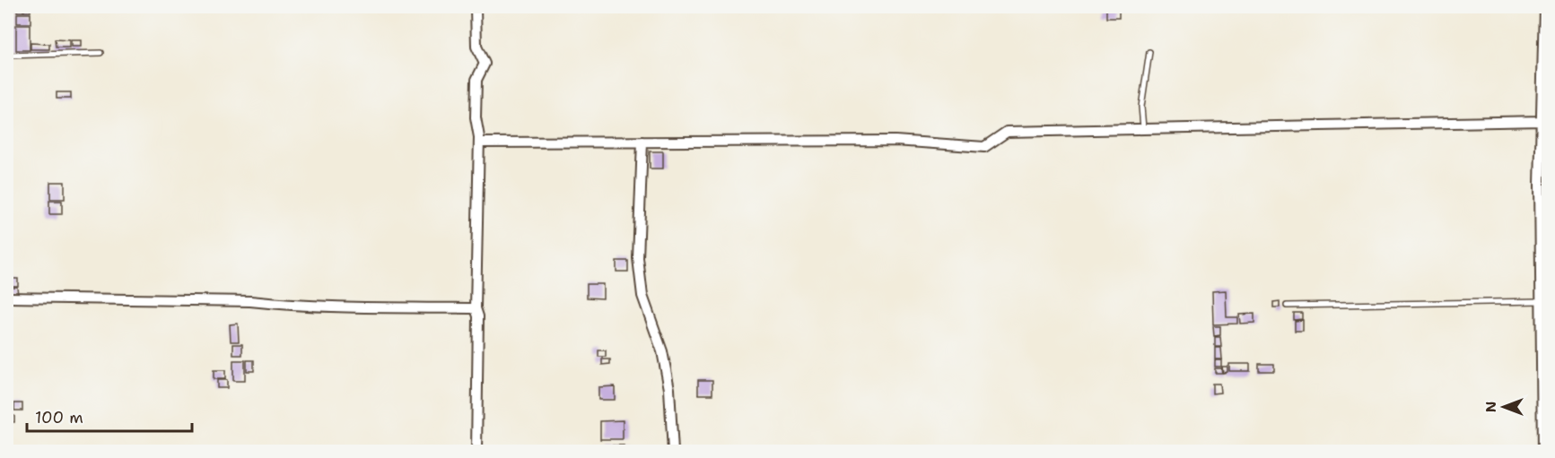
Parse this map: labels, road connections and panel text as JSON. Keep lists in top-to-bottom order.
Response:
{
  "scale_bar": "100 m",
  "north": "left"
}
